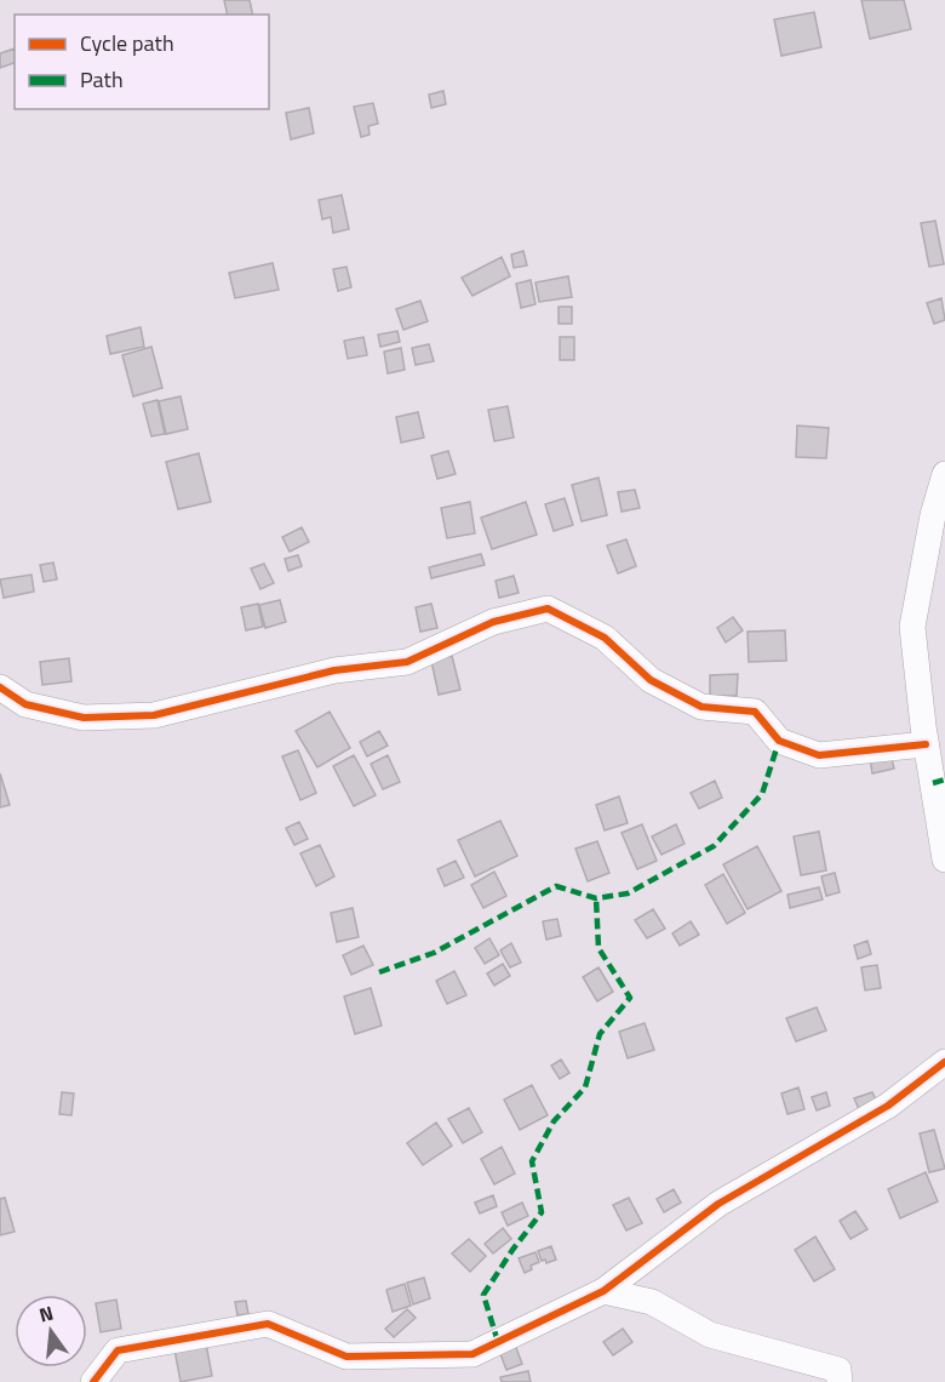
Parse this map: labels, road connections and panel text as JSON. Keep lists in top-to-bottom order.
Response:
{
  "legend": ["Cycle path", "Path"],
  "north": "top"
}
